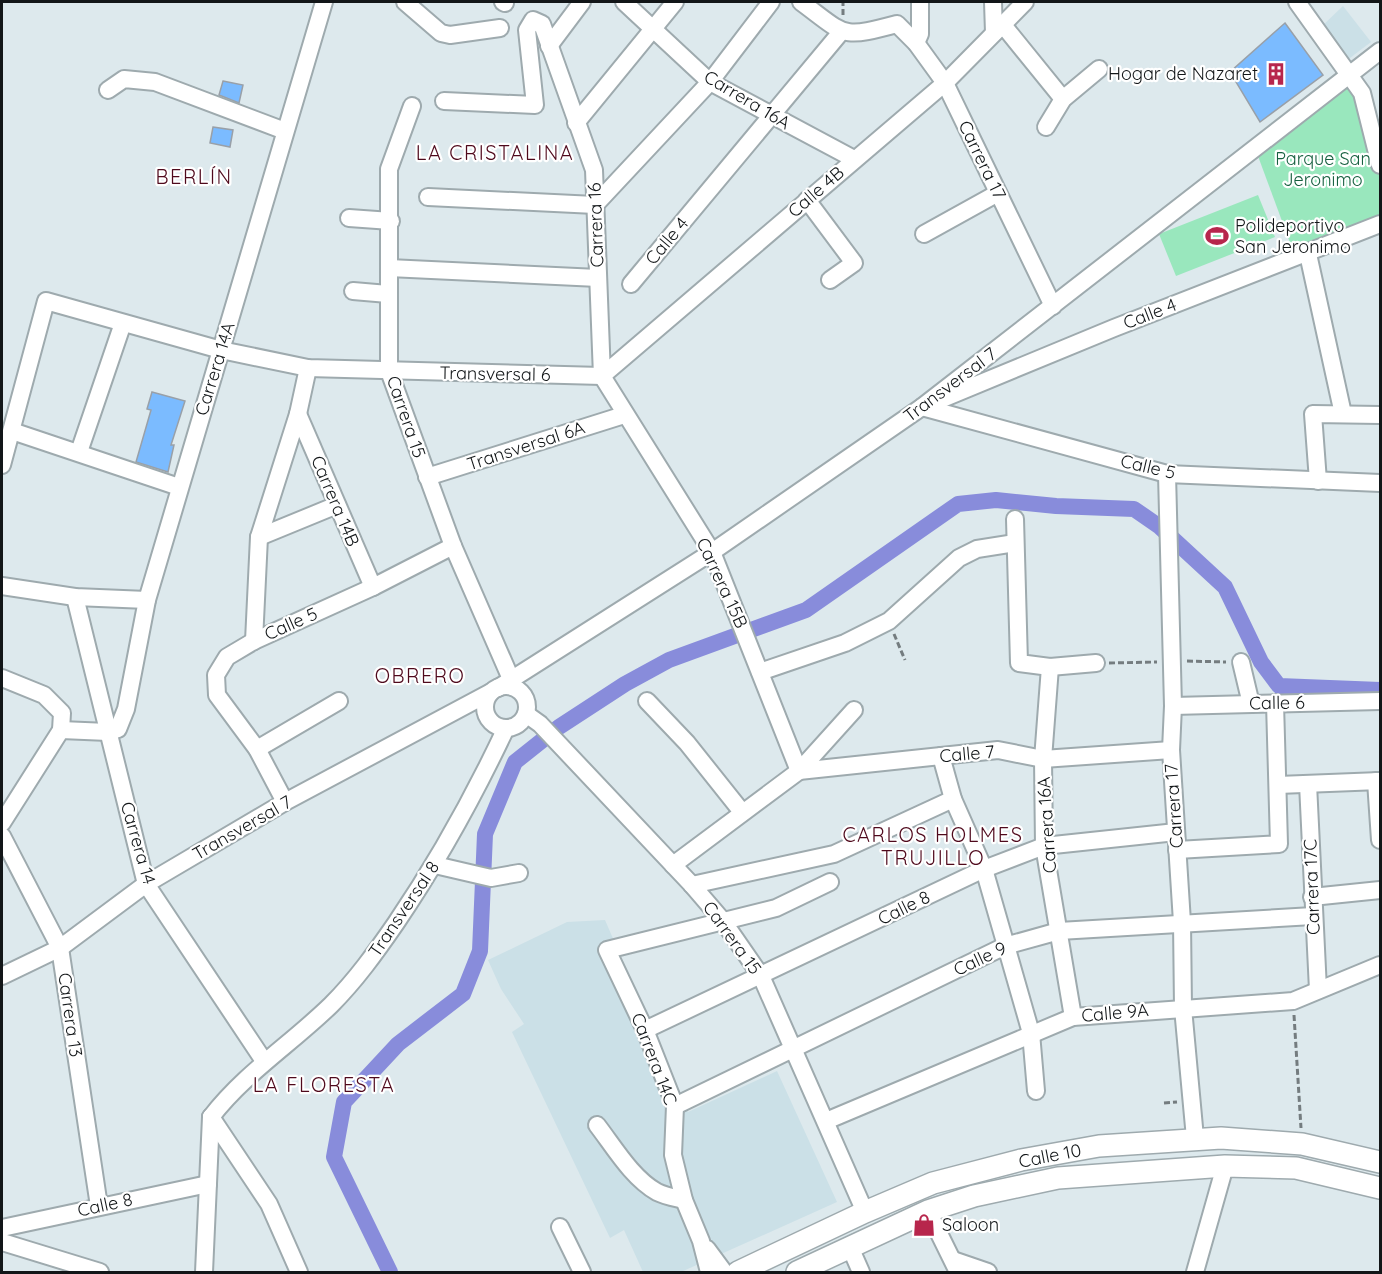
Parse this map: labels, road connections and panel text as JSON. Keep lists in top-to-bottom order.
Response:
{
  "streets": {
    "main road": ["Calle 10"],
    "street": [
      "Carrera 16A",
      "Carrera 17",
      "Calle 4B",
      "Carrera 16",
      "Calle 4",
      "Carrera 14A",
      "Transversal 6",
      "Transversal 7",
      "Carrera 15",
      "Transversal 6A",
      "Calle 5",
      "Carrera 14B",
      "Carrera 15B",
      "Calle 6",
      "Calle 7",
      "Carrera 14",
      "Carrera 17C",
      "Calle 8",
      "Transversal 8",
      "Calle 9",
      "Calle 9A",
      "Carrera 13",
      "Carrera 14C"
    ]
  },
  "crossings": [
    ["Carrera 16A", "Calle 4B"],
    ["Carrera 16A", "Calle 4"],
    ["Carrera 16A", "Calle 7"],
    ["Carrera 16A", "Calle 8"],
    ["Carrera 16A", "Calle 9"],
    ["Carrera 16A", "Calle 9A"],
    ["Carrera 17", "Calle 4B"],
    ["Carrera 17", "Calle 4"],
    ["Carrera 17", "Transversal 7"],
    ["Carrera 17", "Calle 5"],
    ["Carrera 17", "Calle 6"],
    ["Carrera 17", "Calle 7"],
    ["Carrera 17", "Calle 8"],
    ["Carrera 17", "Calle 9"],
    ["Carrera 17", "Calle 9A"],
    ["Carrera 17", "Calle 10"],
    ["Calle 4B", "Carrera 16"],
    ["Calle 4B", "Transversal 6"],
    ["Calle 4B", "Carrera 15B"],
    ["Carrera 16", "Transversal 6"],
    ["Carrera 16", "Carrera 15B"],
    ["Calle 4", "Transversal 7"],
    ["Calle 4", "Calle 5"],
    ["Carrera 14A", "Transversal 6"],
    ["Carrera 14A", "Carrera 14"],
    ["Transversal 6", "Carrera 15"],
    ["Transversal 6", "Carrera 15B"],
    ["Transversal 7", "Carrera 15"],
    ["Transversal 7", "Calle 5"],
    ["Transversal 7", "Carrera 15B"],
    ["Transversal 7", "Carrera 14"],
    ["Transversal 7", "Transversal 8"],
    ["Transversal 7", "Carrera 13"],
    ["Carrera 15", "Transversal 6A"],
    ["Carrera 15", "Calle 5"],
    ["Carrera 15", "Calle 8"],
    ["Carrera 15", "Transversal 8"],
    ["Carrera 15", "Calle 9"],
    ["Carrera 15", "Calle 9A"],
    ["Carrera 15", "Carrera 14C"],
    ["Carrera 15", "Calle 10"],
    ["Transversal 6A", "Carrera 15B"],
    ["Calle 5", "Carrera 14B"],
    ["Carrera 15B", "Calle 7"],
    ["Carrera 14", "Transversal 8"],
    ["Carrera 17C", "Calle 9"],
    ["Carrera 17C", "Calle 9A"],
    ["Calle 8", "Carrera 13"],
    ["Calle 8", "Carrera 14C"],
    ["Calle 9", "Carrera 14C"]
  ],
  "districts": [
    "LA CRISTALINA",
    "BERLÍN",
    "OBRERO",
    "CARLOS HOLMES TRUJILLO",
    "LA FLORESTA"
  ],
  "parks": ["Parque San Jeronimo"],
  "places": {
    "building": ["Hogar de Nazaret"],
    "sports": ["Polideportivo San Jeronimo"],
    "shop": ["Saloon"]
  }
}
